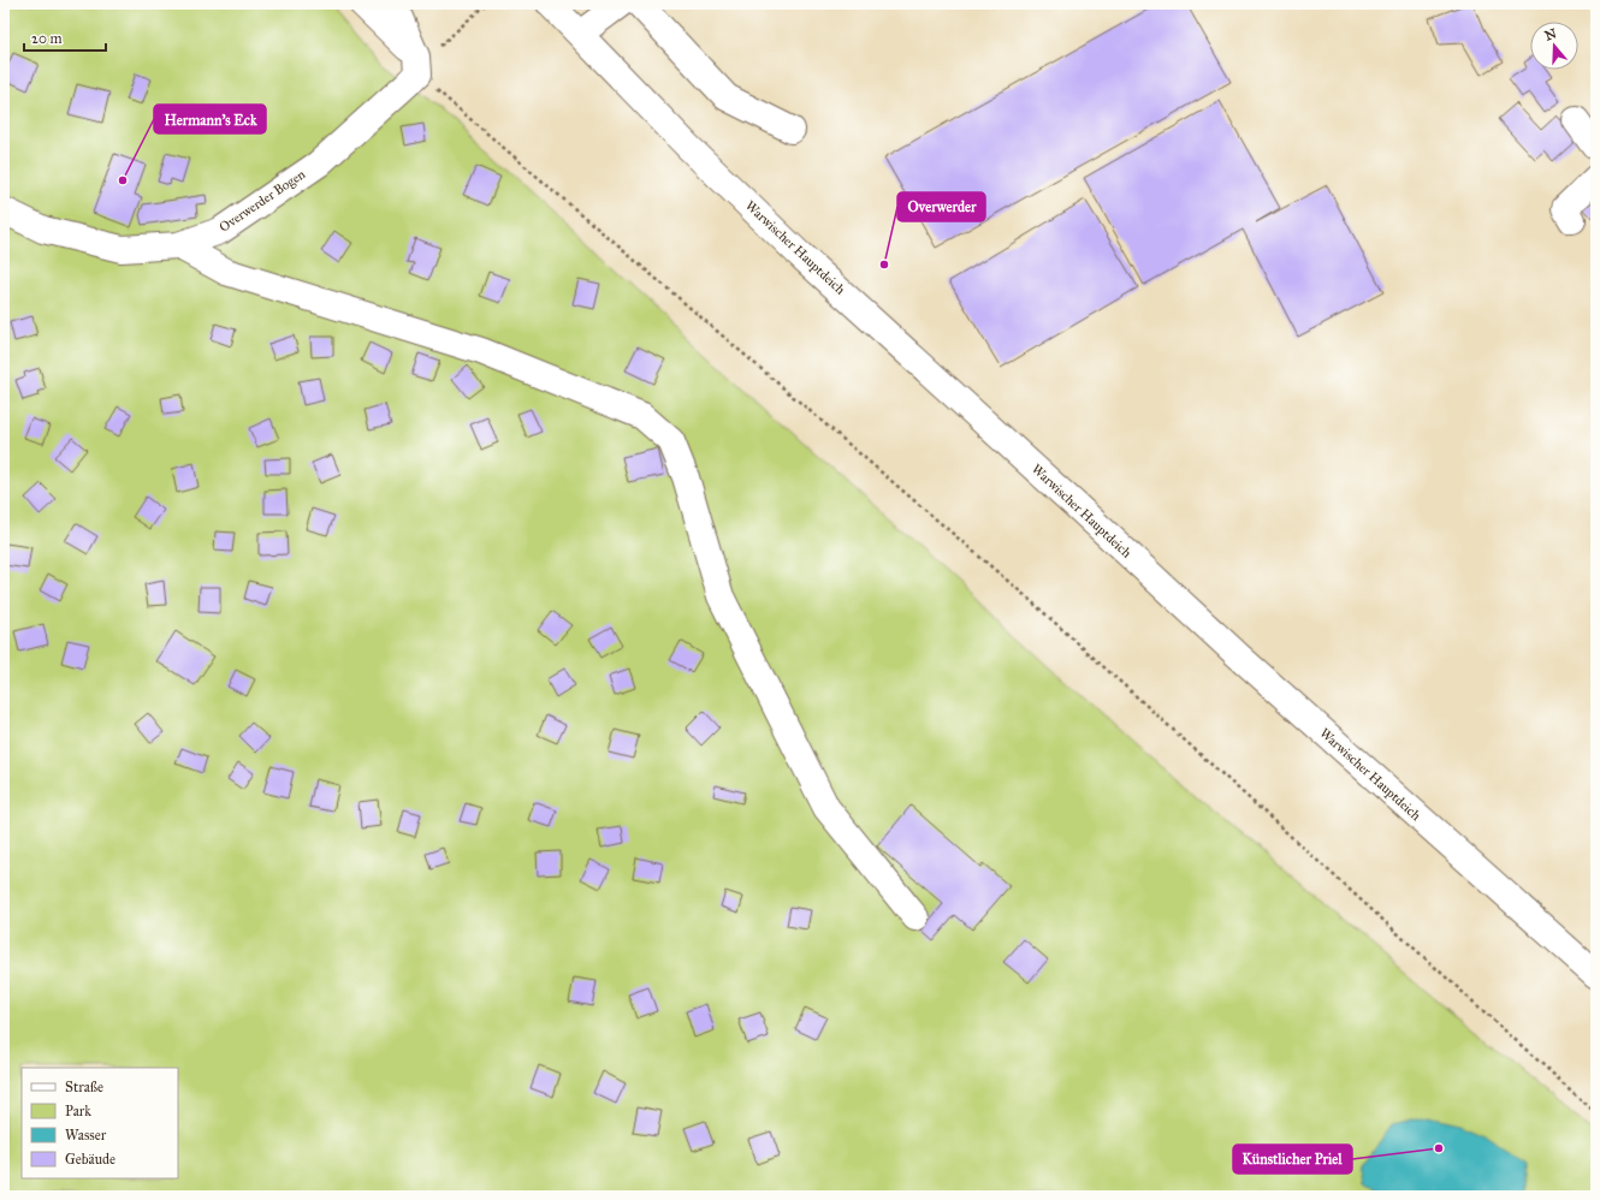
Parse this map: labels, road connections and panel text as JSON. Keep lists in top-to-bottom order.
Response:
{
  "streets": {
    "street": ["Overwerder Bogen", "Warwischer Hauptdeich"]
  },
  "places": ["Hermann's Eck", "Overwerder", "Künstlicher Priel"],
  "legend": [
    "Straße",
    "Park",
    "Wasser",
    "Gebäude"
  ],
  "scale_bar": "20 m",
  "north": "top"
}
